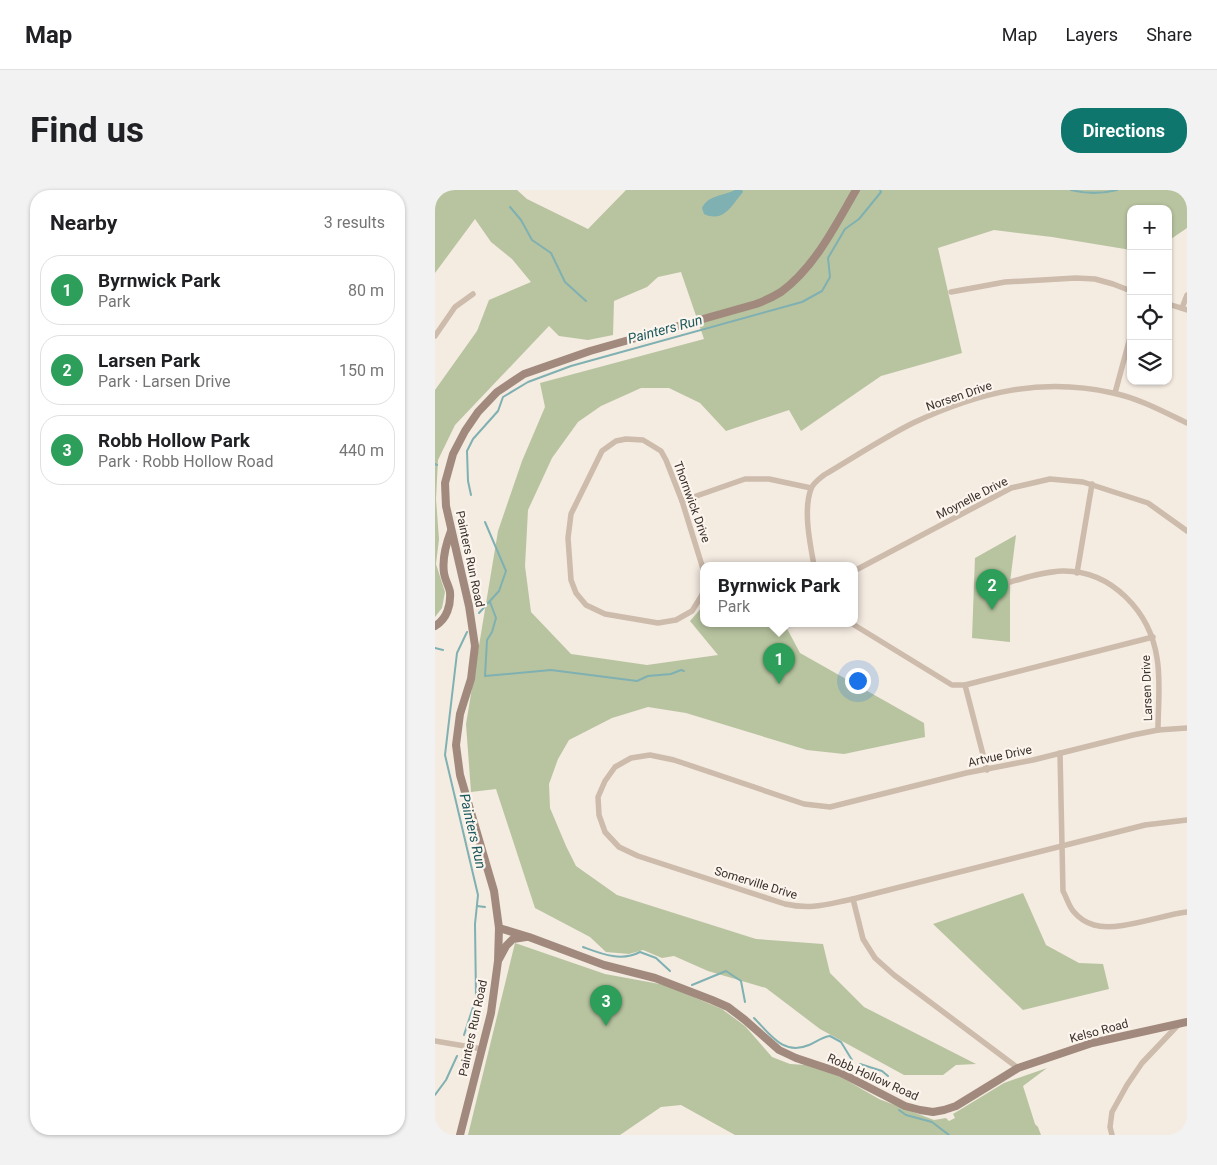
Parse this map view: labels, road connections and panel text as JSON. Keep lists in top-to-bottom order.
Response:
{
  "streets": {
    "street": [
      "Norsen Drive",
      "Moynelle Drive",
      "Thornwick Drive",
      "Painters Run Road",
      "Larsen Drive",
      "Artvue Drive",
      "Somerville Drive",
      "Kelso Road",
      "Robb Hollow Road"
    ]
  },
  "crossings": [
    ["Painters Run Road", "Robb Hollow Road"],
    ["Larsen Drive", "Artvue Drive"],
    ["Artvue Drive", "Somerville Drive"],
    ["Kelso Road", "Robb Hollow Road"]
  ],
  "water": ["Painters Run"],
  "page": {
    "header": "Map",
    "nav": ["Map", "Layers", "Share"],
    "buttons": "Directions",
    "title": "Find us",
    "heading": ["Nearby", "3 results"],
    "map_buttons": ["+", "−"],
    "list": [
      {
        "mark": "1",
        "name": "Byrnwick Park",
        "note": "Park",
        "value": "80 m"
      },
      {
        "mark": "2",
        "name": "Larsen Park",
        "note": "Park · Larsen Drive",
        "value": "150 m"
      },
      {
        "mark": "3",
        "name": "Robb Hollow Park",
        "note": "Park · Robb Hollow Road",
        "value": "440 m"
      }
    ],
    "popup": ["Byrnwick Park", "Park"],
    "pins": ["2", "1", "3"]
  }
}
